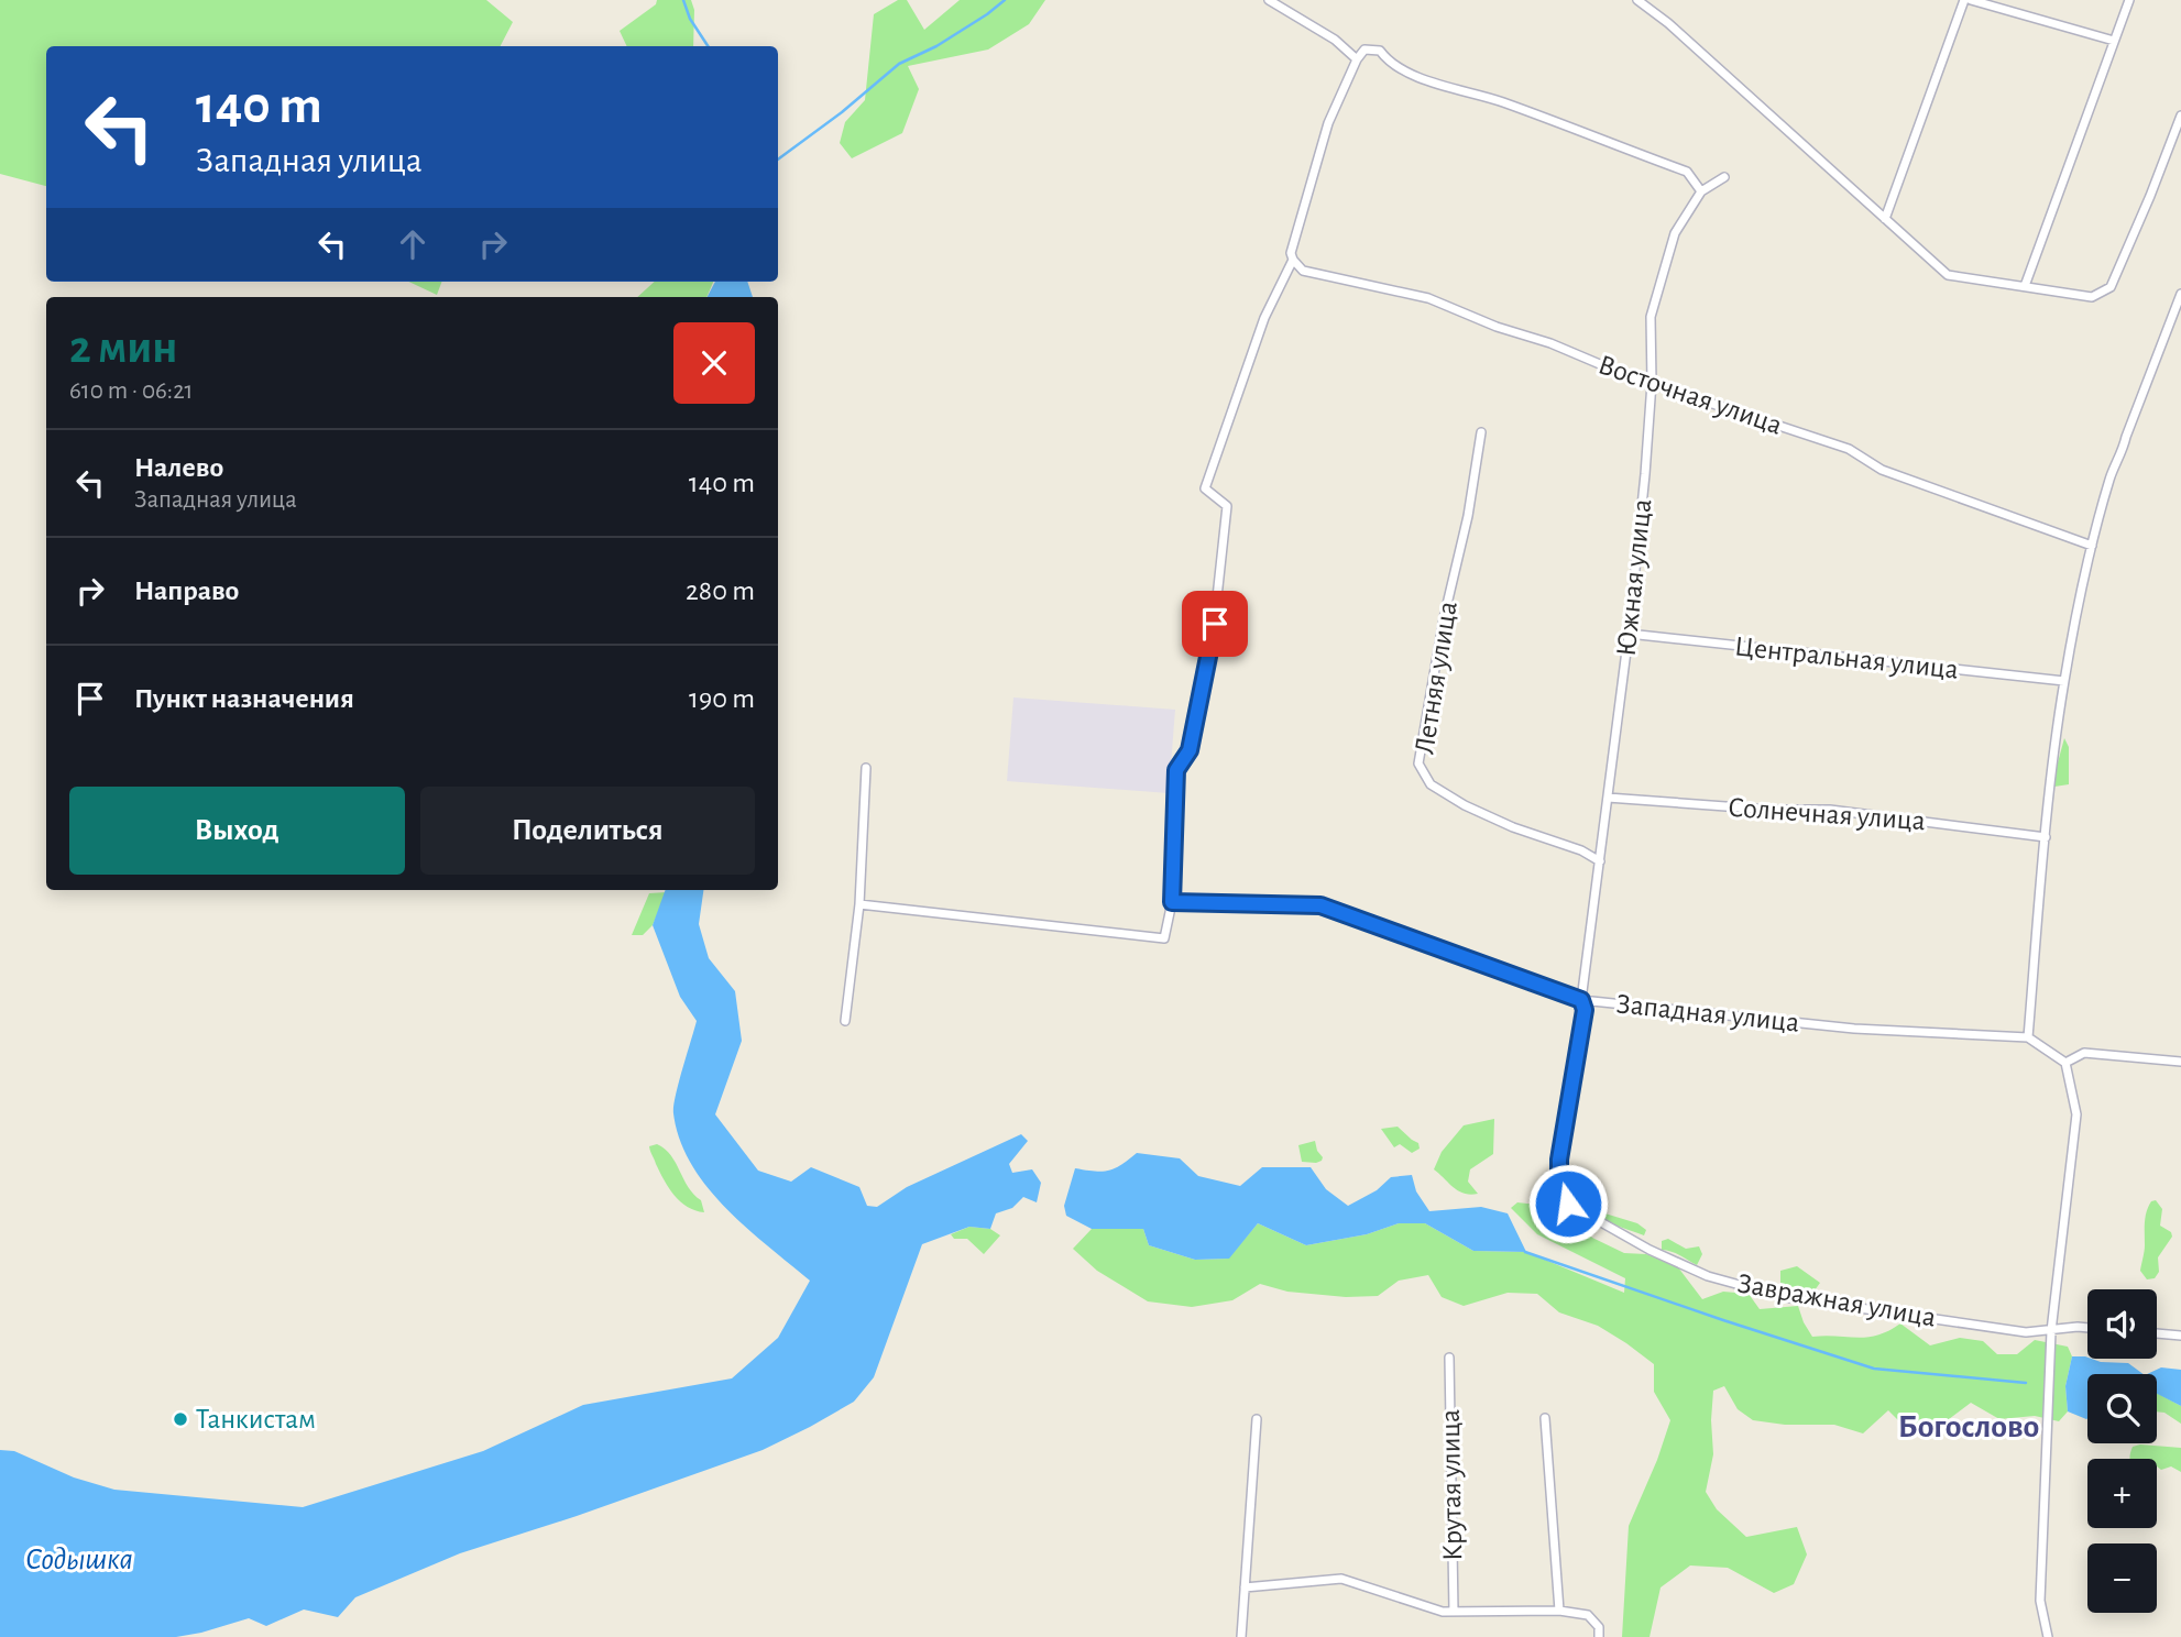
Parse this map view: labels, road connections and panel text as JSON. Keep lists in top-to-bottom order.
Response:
{
  "streets": {
    "street": [
      "Восточная улица",
      "Южная улица",
      "Центральная улица",
      "Летняя улица",
      "Солнечная улица",
      "Западная улица",
      "Завражная улица",
      "Крутая улица"
    ]
  },
  "crossings": [
    ["Восточная улица", "Южная улица"],
    ["Южная улица", "Центральная улица"],
    ["Южная улица", "Летняя улица"],
    ["Южная улица", "Солнечная улица"],
    ["Южная улица", "Западная улица"],
    ["Южная улица", "Завражная улица"],
    ["Западная улица", "Завражная улица"]
  ],
  "districts": ["Богослово"],
  "water": ["Содышка"],
  "places": ["Танкистам"],
  "page": {
    "turn": ["140 m", "Западная улица"],
    "heading": ["2 мин", "610 m · 06:21"],
    "list": [
      {
        "name": "Налево",
        "note": "Западная улица",
        "value": "140 m"
      },
      {
        "name": "Направо",
        "value": "280 m"
      },
      {
        "name": "Пункт назначения",
        "value": "190 m"
      }
    ],
    "buttons": ["Выход", "Поделиться"],
    "map_buttons": ["+", "−"]
  }
}
